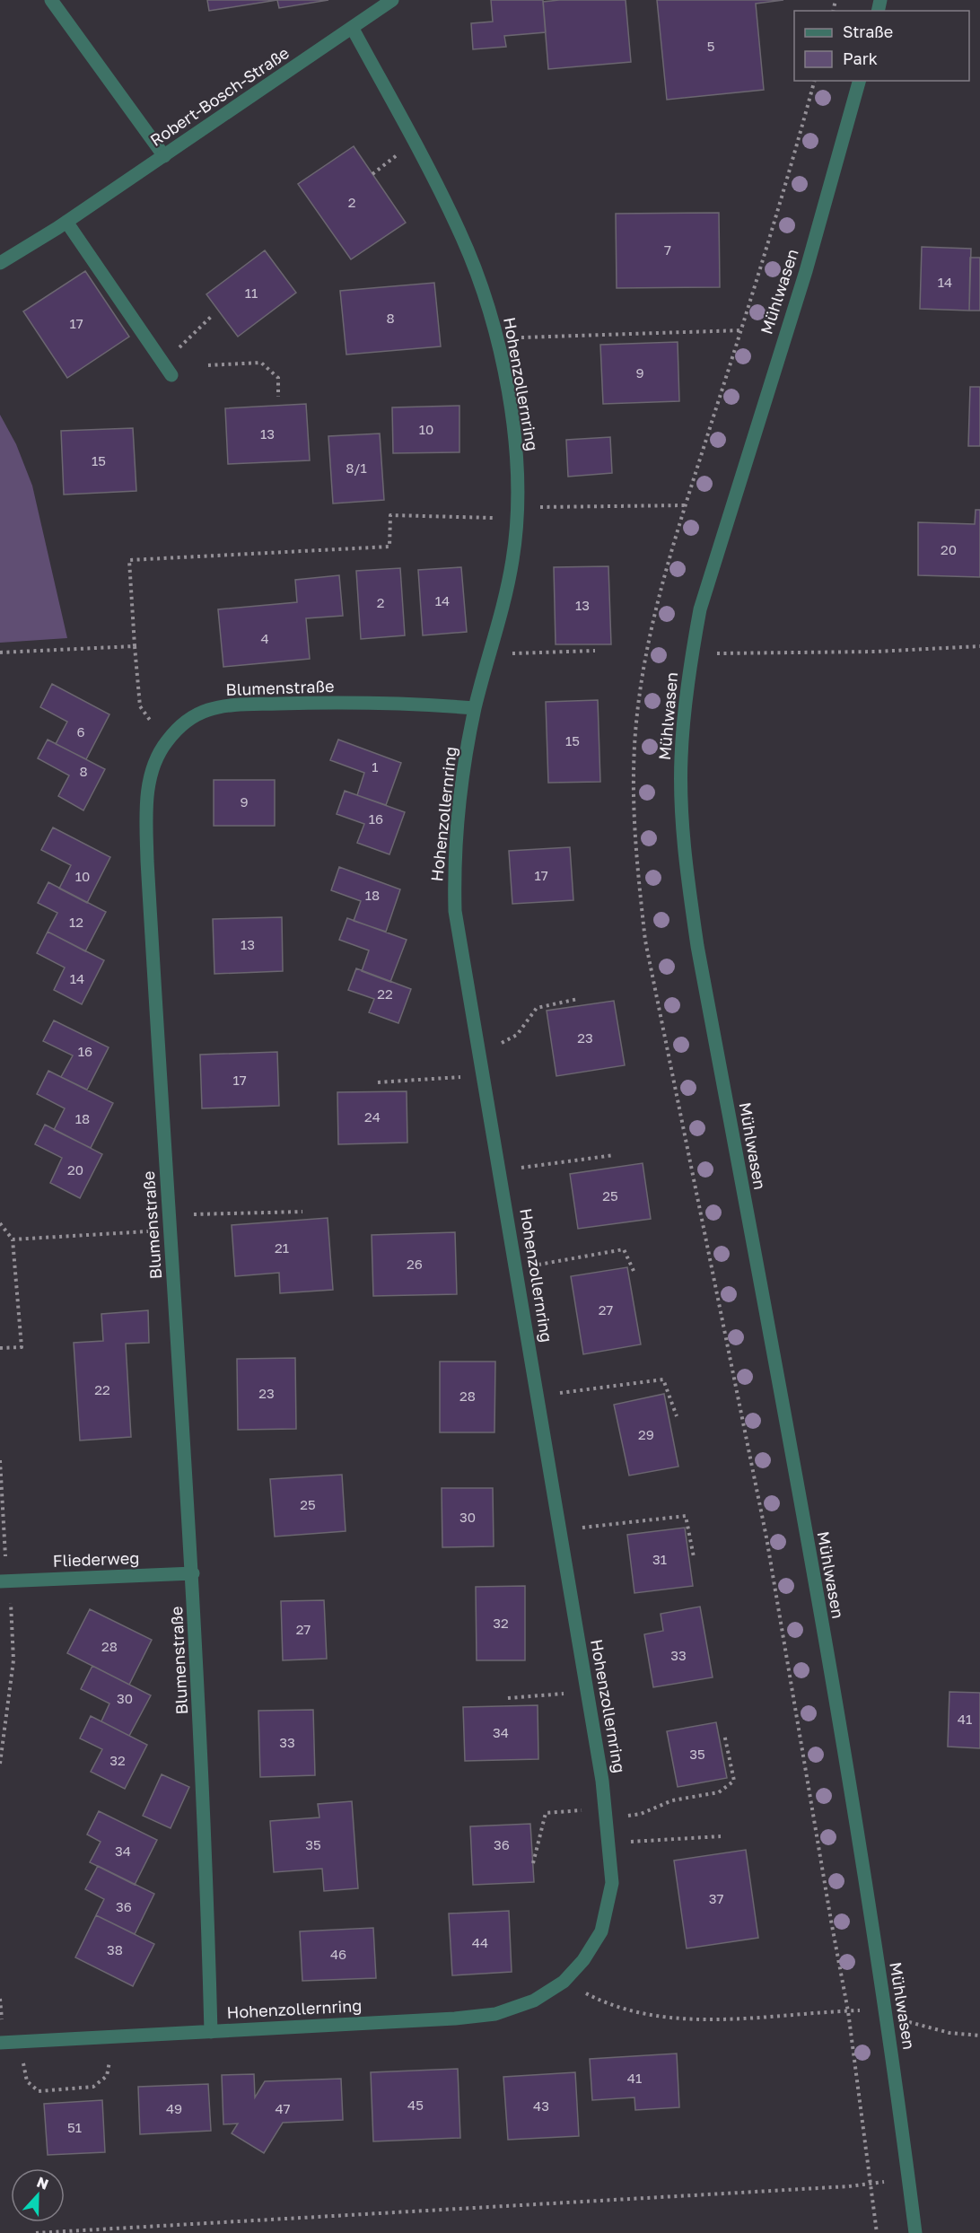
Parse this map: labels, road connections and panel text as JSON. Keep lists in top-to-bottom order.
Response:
{
  "streets": {
    "street": [
      "Robert-Bosch-Straße",
      "Mühlwasen",
      "Hohenzollernring",
      "Blumenstraße",
      "Fliederweg"
    ]
  },
  "crossings": [
    ["Robert-Bosch-Straße", "Hohenzollernring"],
    ["Hohenzollernring", "Blumenstraße"],
    ["Blumenstraße", "Fliederweg"]
  ],
  "house_numbers": [
    "5",
    "2",
    "7",
    "14",
    "11",
    "8",
    "17",
    "9",
    "10",
    "13",
    "15",
    "8/1",
    "20",
    "14",
    "2",
    "13",
    "4",
    "6",
    "15",
    "1",
    "8",
    "9",
    "16",
    "17",
    "10",
    "18",
    "12",
    "13",
    "14",
    "22",
    "23",
    "16",
    "17",
    "24",
    "18",
    "20",
    "25",
    "21",
    "26",
    "27",
    "22",
    "23",
    "28",
    "29",
    "25",
    "30",
    "31",
    "32",
    "27",
    "28",
    "33",
    "30",
    "41",
    "34",
    "33",
    "35",
    "32",
    "35",
    "36",
    "34",
    "37",
    "36",
    "44",
    "38",
    "46",
    "41",
    "45",
    "43",
    "49",
    "47",
    "51"
  ],
  "legend": ["Straße", "Park"],
  "north": "top"
}
